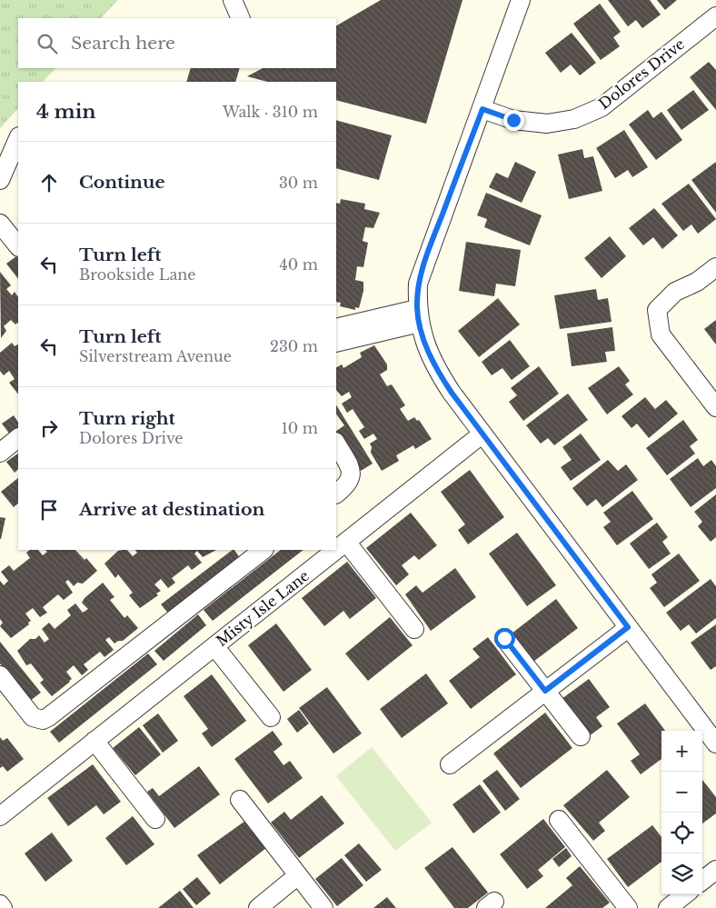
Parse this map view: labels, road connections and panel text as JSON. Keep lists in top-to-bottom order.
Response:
{
  "streets": {
    "street": ["Dolores Drive", "Misty Isle Lane"]
  },
  "page": {
    "search": "Search here",
    "heading": ["4 min", "Walk · 310 m"],
    "list": [
      ["Continue", "30 m"],
      ["Turn left", "Brookside Lane", "40 m"],
      ["Turn left", "Silverstream Avenue", "230 m"],
      ["Turn right", "Dolores Drive", "10 m"],
      "Arrive at destination"
    ],
    "map_buttons": ["+", "−"]
  }
}
